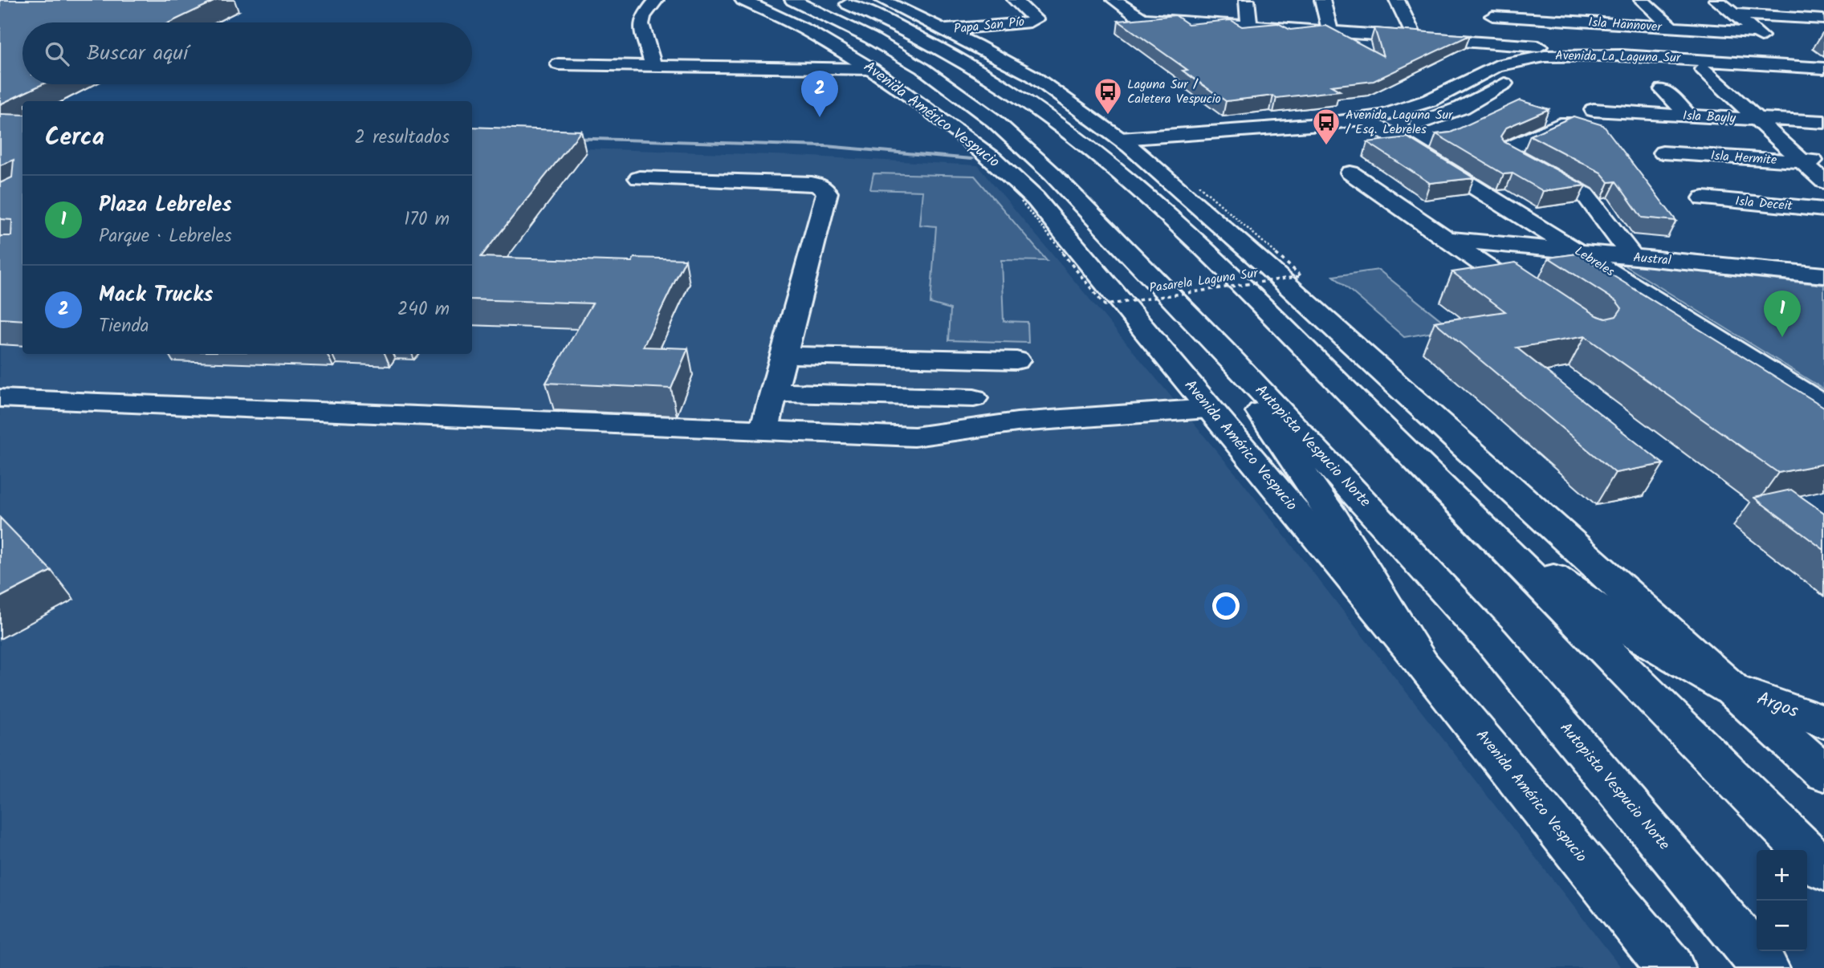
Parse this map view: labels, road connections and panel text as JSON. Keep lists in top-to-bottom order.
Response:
{
  "streets": {
    "main road": [
      "Isla Hannover",
      "Papa San Pío",
      "Avenida La Laguna Sur",
      "Avenida Américo Vespucio",
      "Isla Bayly",
      "Isla Hermite",
      "Isla Deceit",
      "Austral",
      "Lebreles",
      "Autopista Vespucio Norte",
      "Argos"
    ],
    "path": ["Pasarela Laguna Sur"]
  },
  "crossings": [
    ["Avenida La Laguna Sur", "Lebreles"],
    ["Austral", "Lebreles"]
  ],
  "places": {
    "bus stop": ["Laguna Sur / Caletera Vespucio", "Avenida Laguna Sur / Esq. Lebreles"]
  },
  "page": {
    "search": "Buscar aquí",
    "pins": ["2", "1"],
    "heading": ["Cerca", "2 resultados"],
    "list": [
      {
        "mark": "1",
        "name": "Plaza Lebreles",
        "note": "Parque · Lebreles",
        "value": "170 m"
      },
      {
        "mark": "2",
        "name": "Mack Trucks",
        "note": "Tienda",
        "value": "240 m"
      }
    ],
    "map_buttons": ["+", "−"]
  }
}
